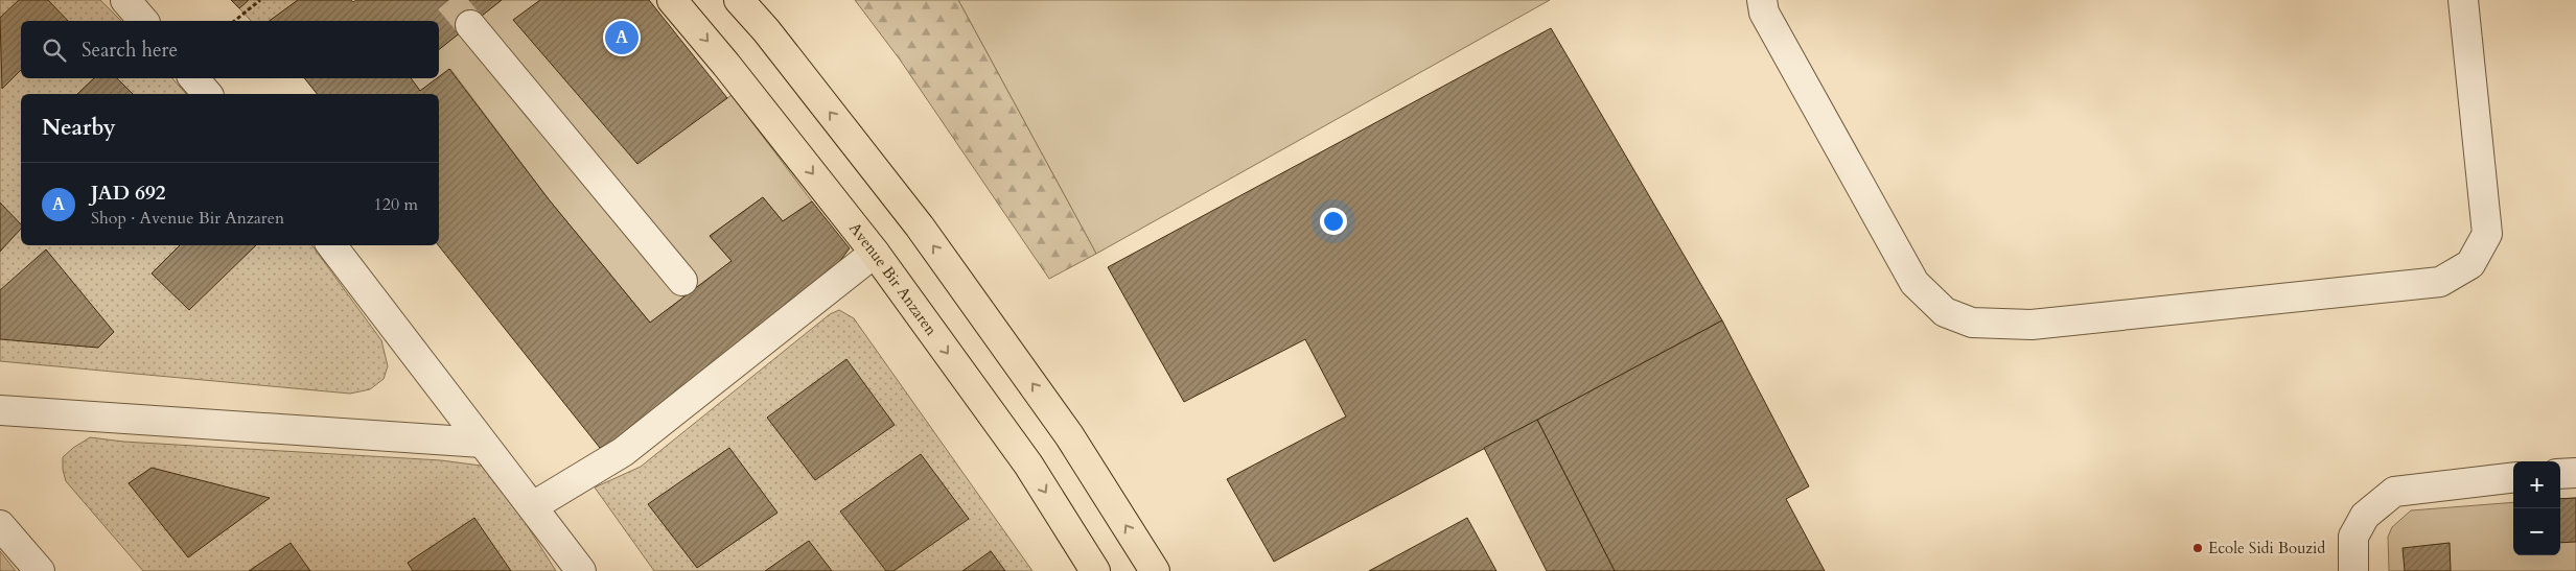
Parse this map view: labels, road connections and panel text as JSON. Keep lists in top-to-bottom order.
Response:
{
  "streets": {
    "main road": ["Avenue Bir Anzaren"]
  },
  "places": ["Ecole Sidi Bouzid"],
  "page": {
    "pins": "A",
    "search": "Search here",
    "heading": "Nearby",
    "list": [
      {
        "mark": "A",
        "name": "JAD 692",
        "note": "Shop · Avenue Bir Anzaren",
        "value": "120 m"
      }
    ],
    "map_buttons": ["+", "−"]
  }
}
